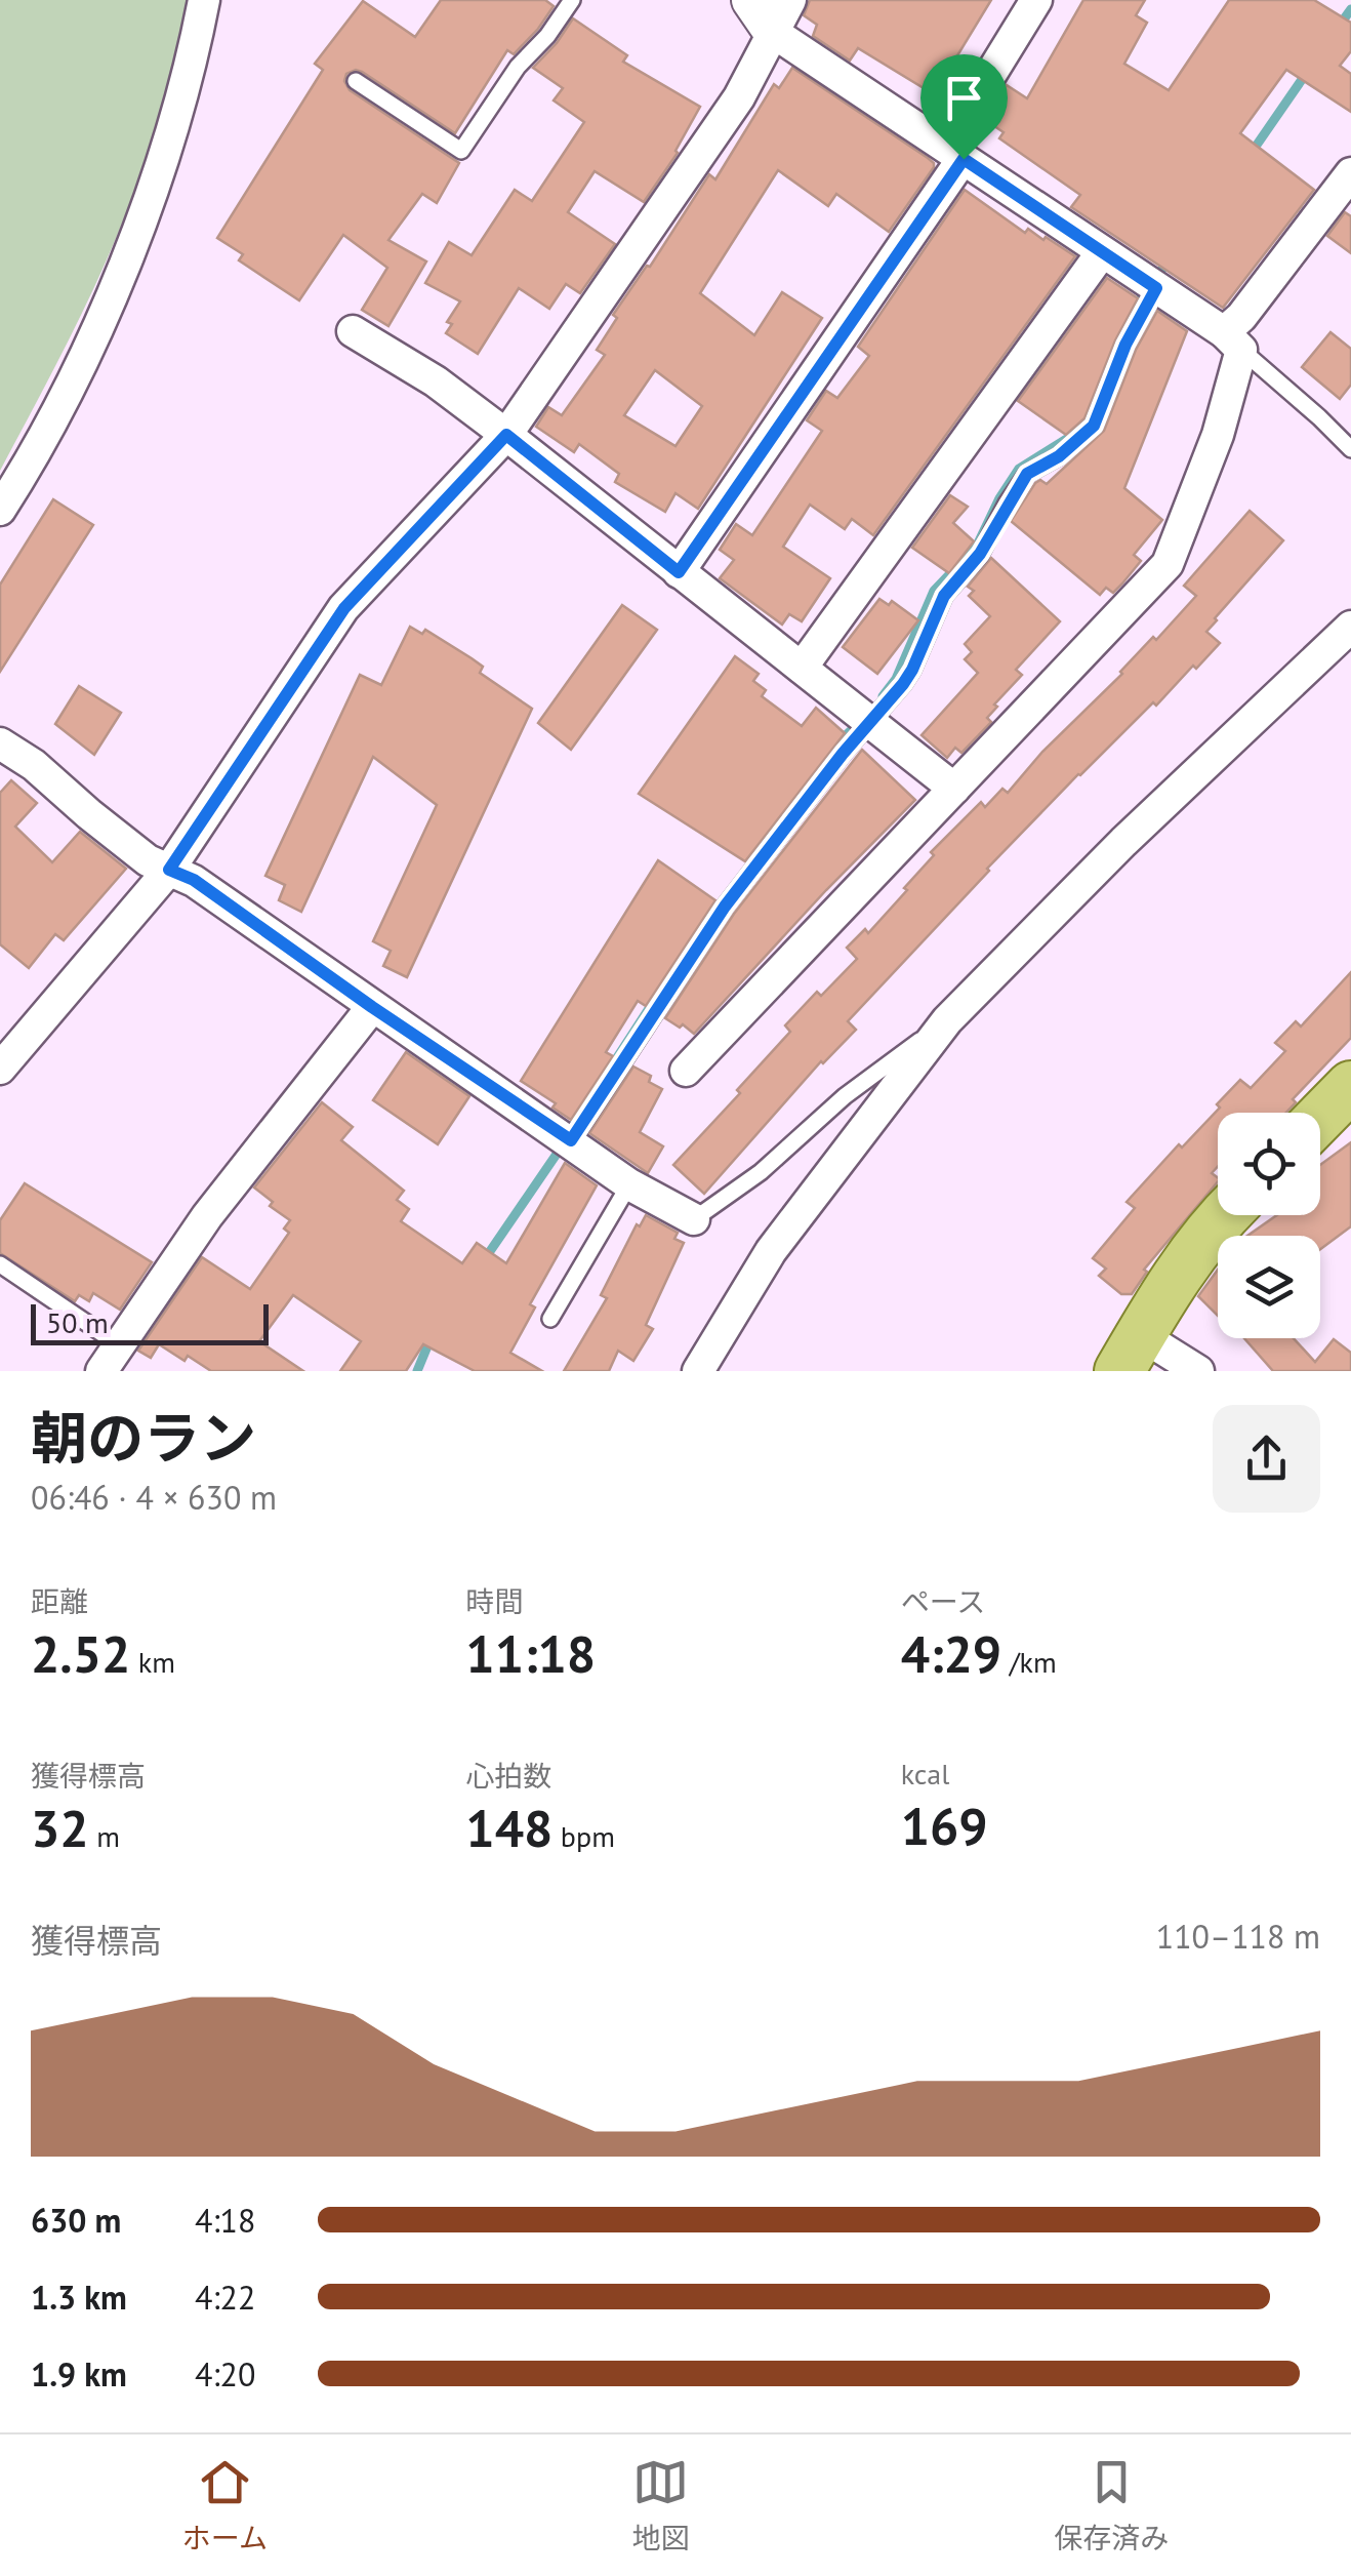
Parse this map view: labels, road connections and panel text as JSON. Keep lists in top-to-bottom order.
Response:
{
  "scale_bar": "50 m",
  "page": {
    "scale": "50 m",
    "heading": ["朝のラン", "06:46 · 4 × 630 m"],
    "stats": [
      ["距離", "2.52 km"],
      ["時間", "11:18"],
      ["ペース", "4:29 /km"],
      ["獲得標高", "32 m"],
      ["心拍数", "148 bpm"],
      ["kcal", "169"]
    ],
    "chart": ["獲得標高", "110–118 m"],
    "list": [
      {
        "name": "630 m",
        "note": "4:18"
      },
      {
        "name": "1.3 km",
        "note": "4:22"
      },
      {
        "name": "1.9 km",
        "note": "4:20"
      }
    ],
    "tabs": ["ホーム", "地図", "保存済み"]
  }
}
